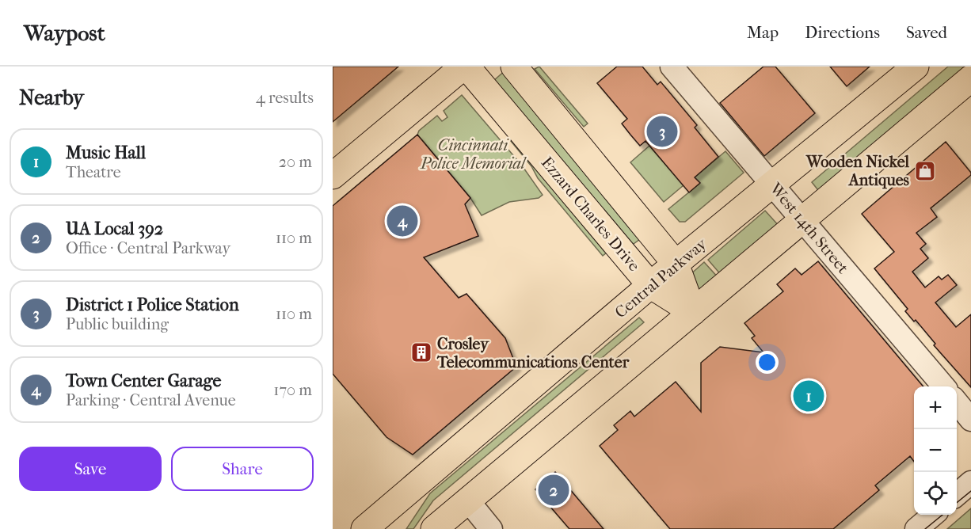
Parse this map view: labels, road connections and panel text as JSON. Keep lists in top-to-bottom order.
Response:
{
  "streets": {
    "main road": ["Ezzard Charles Drive", "Central Parkway"],
    "street": ["West 14th Street"]
  },
  "crossings": [
    ["Ezzard Charles Drive", "Central Parkway"],
    ["West 14th Street", "Central Parkway"]
  ],
  "parks": ["Cincinnati Police Memorial"],
  "places": {
    "shop": ["Wooden Nickel Antiques"],
    "building": ["Crosley Telecommunications Center"]
  },
  "page": {
    "header": "Waypost",
    "nav": ["Map", "Directions", "Saved"],
    "heading": ["Nearby", "4 results"],
    "pins": [
      "3",
      "4",
      "1",
      "2"
    ],
    "list": [
      {
        "mark": "1",
        "name": "Music Hall",
        "note": "Theatre",
        "value": "20 m"
      },
      {
        "mark": "2",
        "name": "UA Local 392",
        "note": "Office · Central Parkway",
        "value": "110 m"
      },
      {
        "mark": "3",
        "name": "District 1 Police Station",
        "note": "Public building",
        "value": "110 m"
      },
      {
        "mark": "4",
        "name": "Town Center Garage",
        "note": "Parking · Central Avenue",
        "value": "170 m"
      }
    ],
    "map_buttons": ["+", "−"],
    "buttons": ["Save", "Share"]
  }
}
